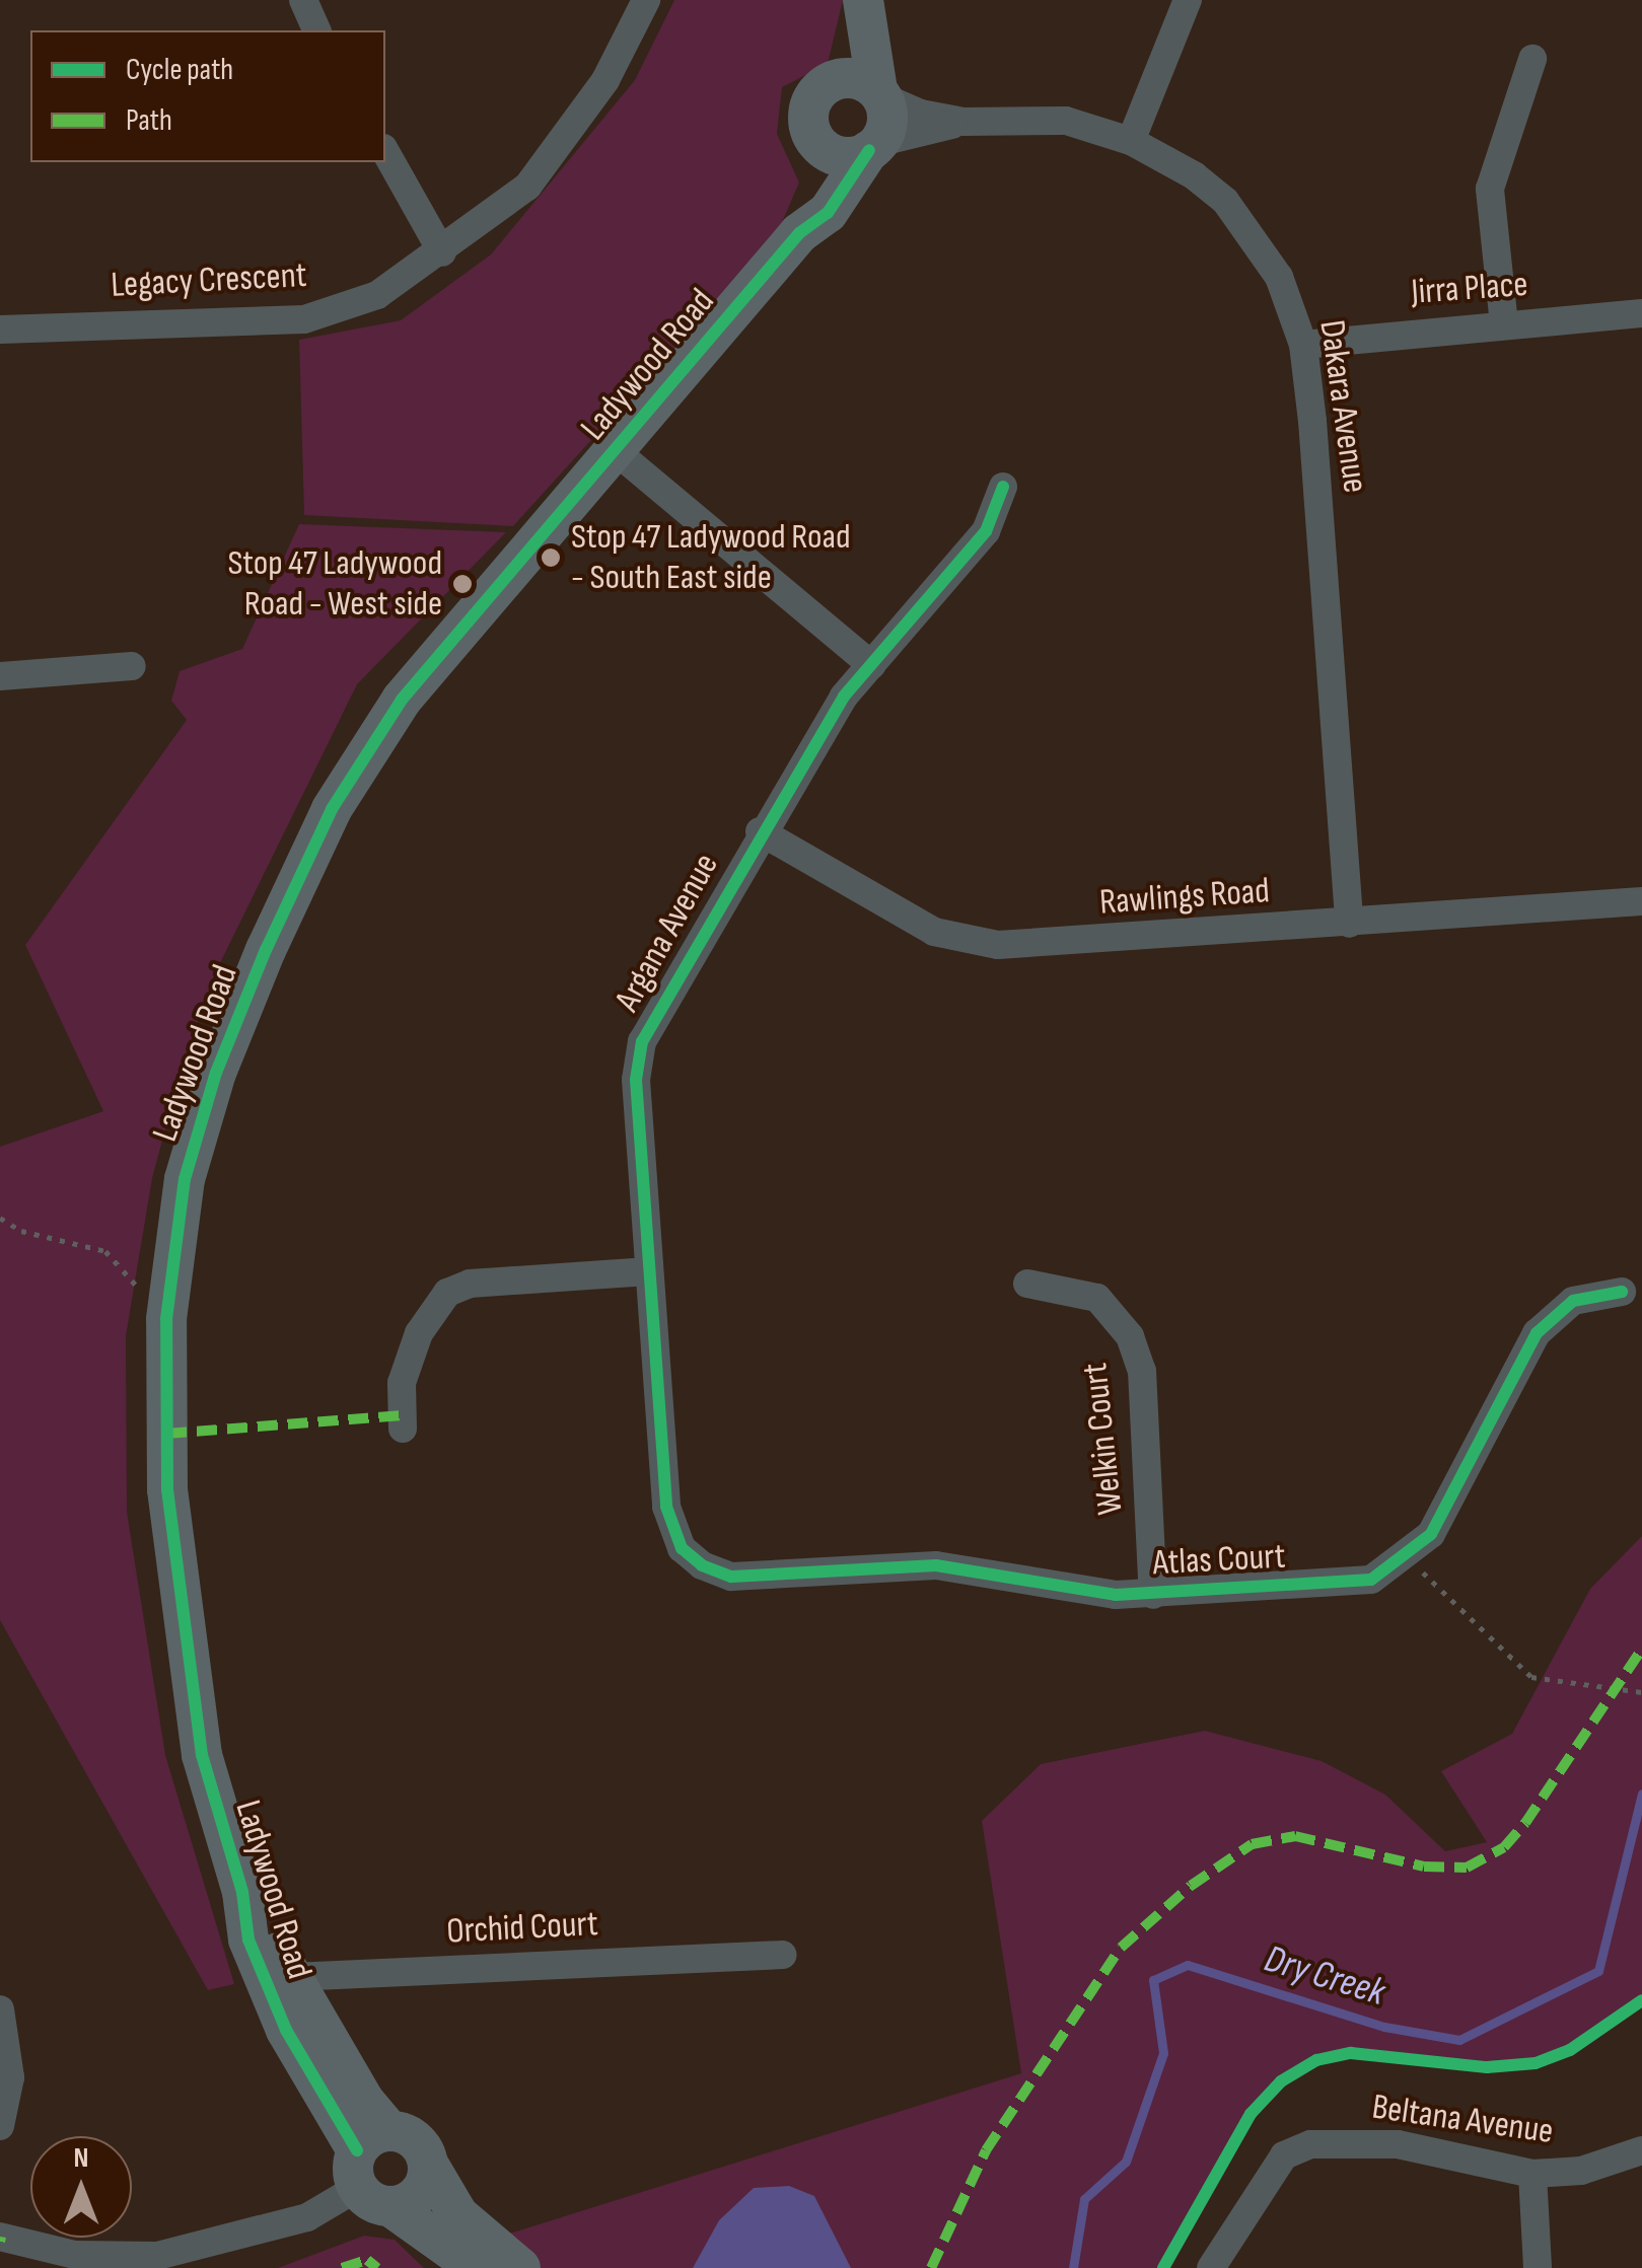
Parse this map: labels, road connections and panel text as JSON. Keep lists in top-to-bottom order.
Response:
{
  "streets": {
    "street": [
      "Legacy Crescent",
      "Jirra Place",
      "Ladywood Road",
      "Dakara Avenue",
      "Rawlings Road",
      "Argana Avenue",
      "Welkin Court",
      "Atlas Court",
      "Orchid Court",
      "Beltana Avenue"
    ]
  },
  "crossings": [
    ["Jirra Place", "Dakara Avenue"],
    ["Ladywood Road", "Dakara Avenue"],
    ["Ladywood Road", "Orchid Court"],
    ["Dakara Avenue", "Rawlings Road"],
    ["Rawlings Road", "Argana Avenue"],
    ["Argana Avenue", "Atlas Court"],
    ["Welkin Court", "Atlas Court"]
  ],
  "water": ["Dry Creek"],
  "places": ["Stop 47 Ladywood Road - South East side", "Stop 47 Ladywood Road - West side"],
  "legend": ["Cycle path", "Path"],
  "north": "top"
}
